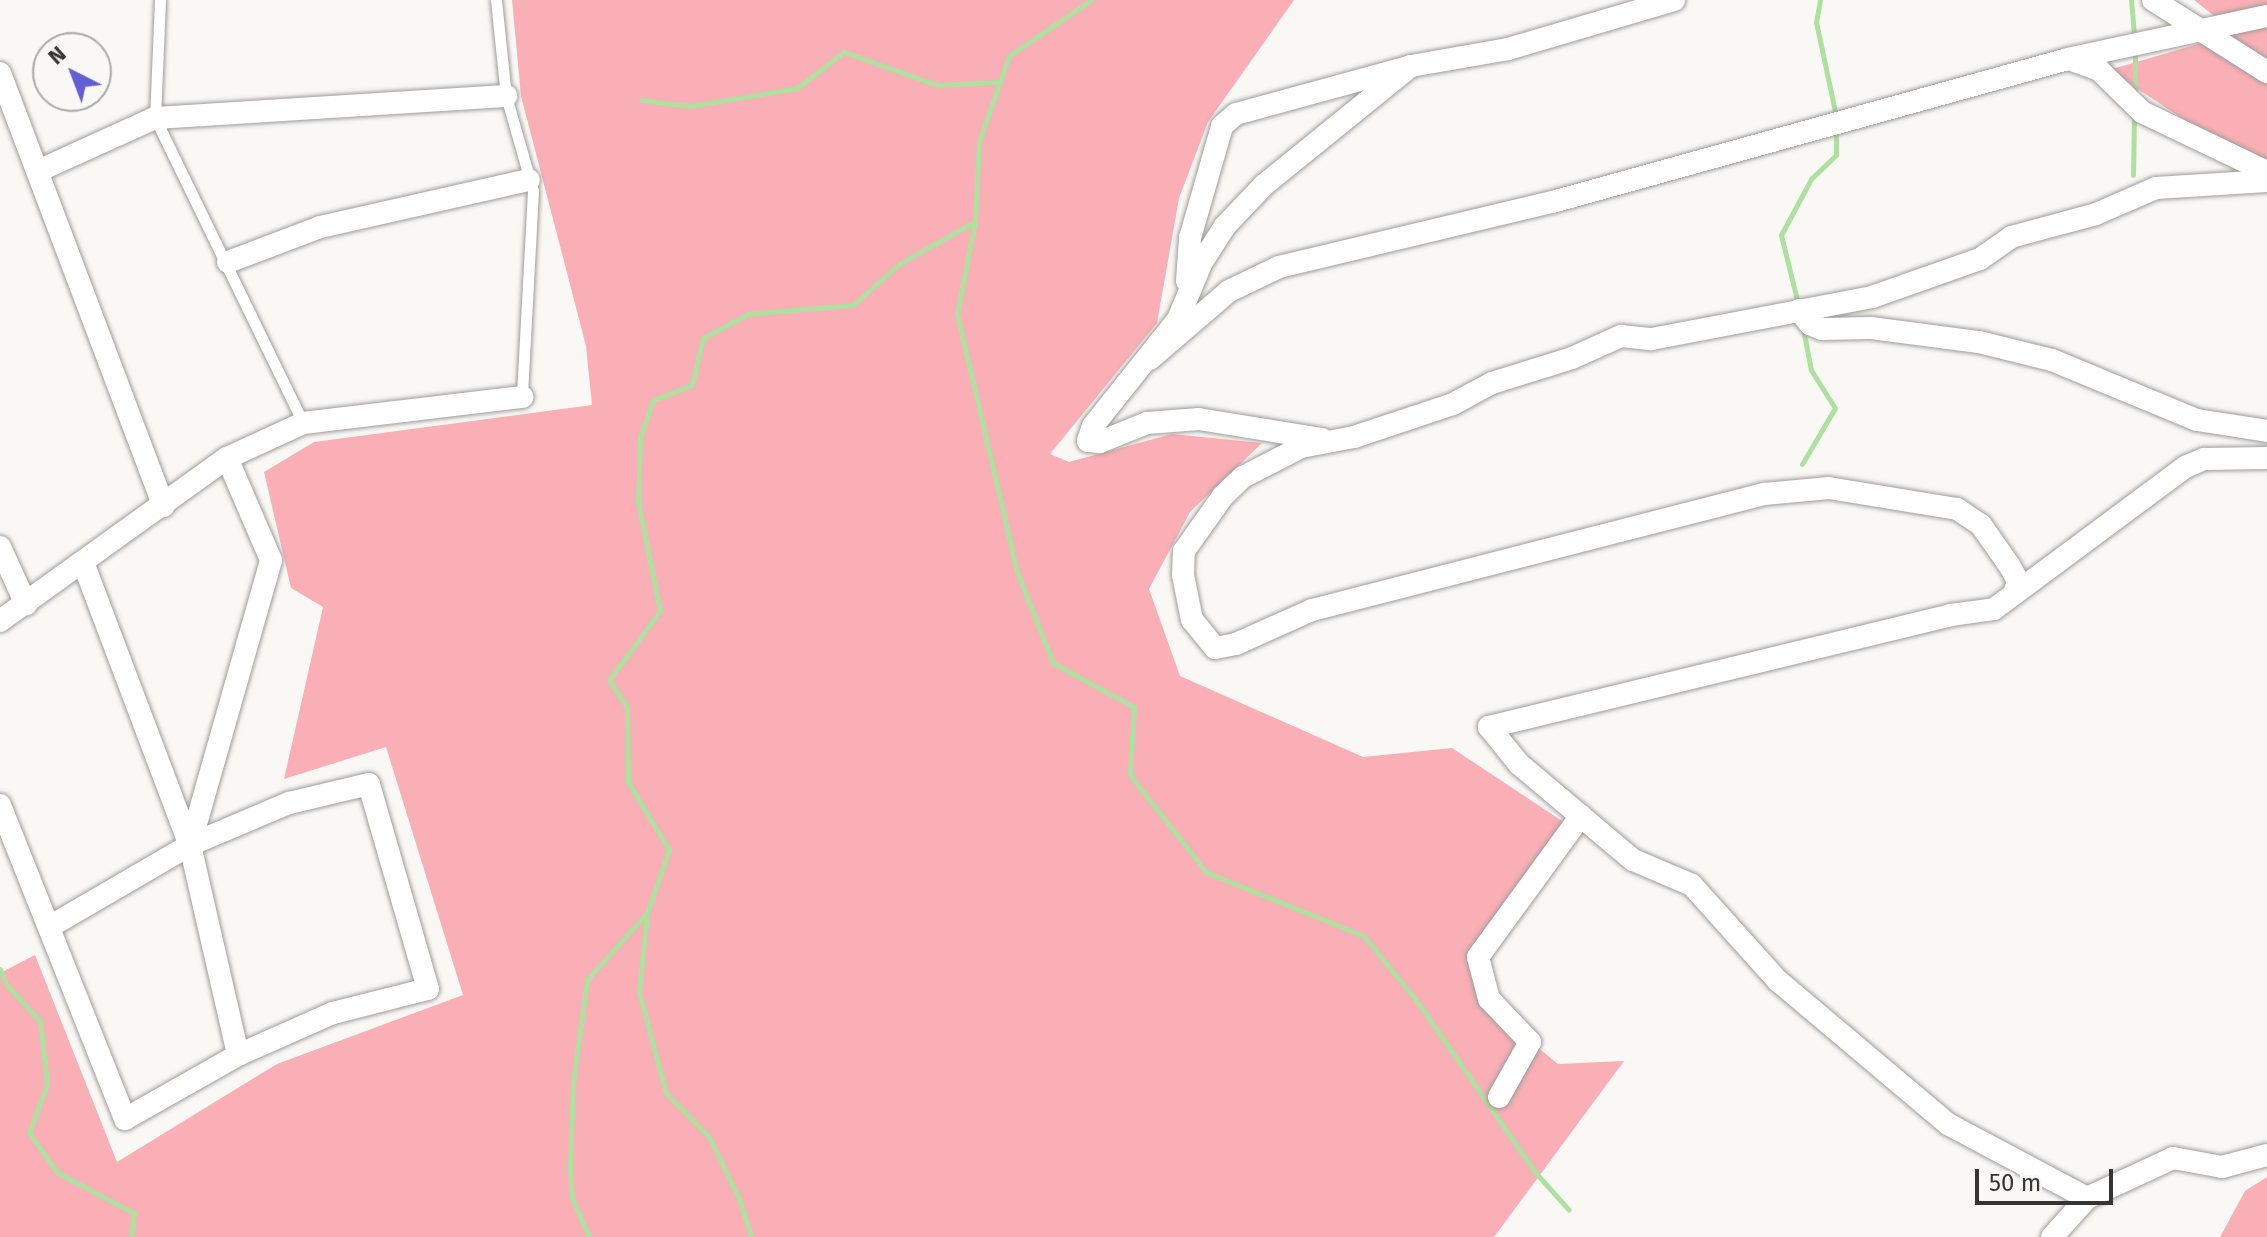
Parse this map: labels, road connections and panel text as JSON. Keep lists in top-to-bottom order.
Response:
{
  "scale_bar": "50 m",
  "north": "top left"
}
